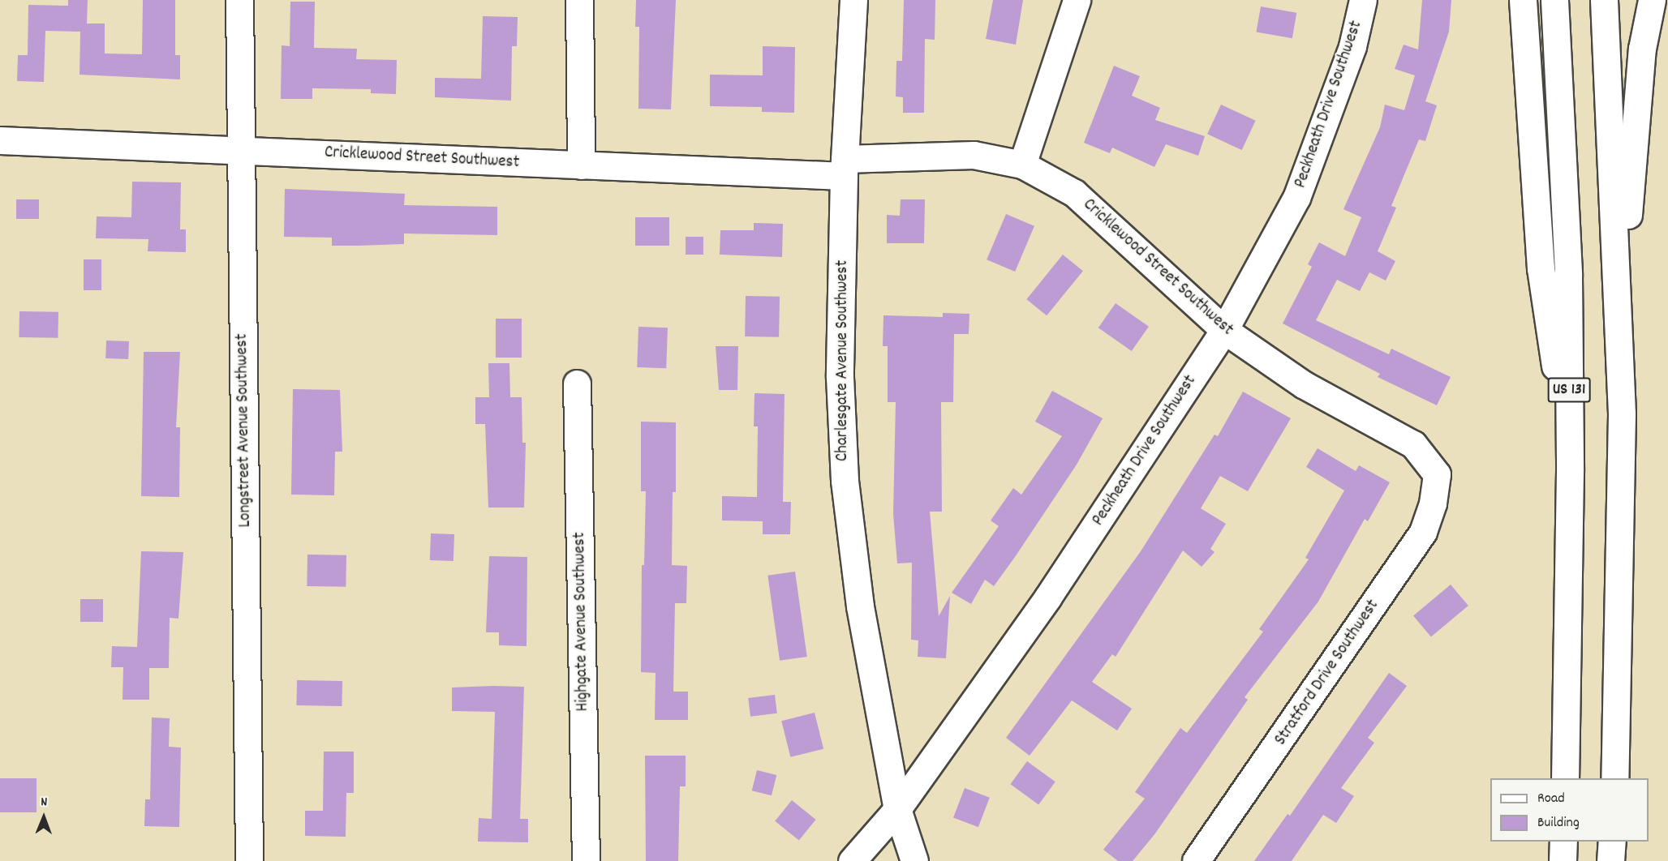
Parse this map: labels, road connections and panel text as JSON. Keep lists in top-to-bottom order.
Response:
{
  "streets": {
    "main road": [
      "Peckheath Drive Southwest",
      "Cricklewood Street Southwest",
      "Charlesgate Avenue Southwest",
      "US 131",
      "Longstreet Avenue Southwest",
      "Highgate Avenue Southwest",
      "Stratford Drive Southwest"
    ]
  },
  "crossings": [
    ["Peckheath Drive Southwest", "Cricklewood Street Southwest"],
    ["Peckheath Drive Southwest", "Charlesgate Avenue Southwest"],
    ["Cricklewood Street Southwest", "Charlesgate Avenue Southwest"],
    ["Cricklewood Street Southwest", "Longstreet Avenue Southwest"],
    ["Cricklewood Street Southwest", "Stratford Drive Southwest"]
  ],
  "legend": ["Road", "Building"],
  "north": "top"
}
